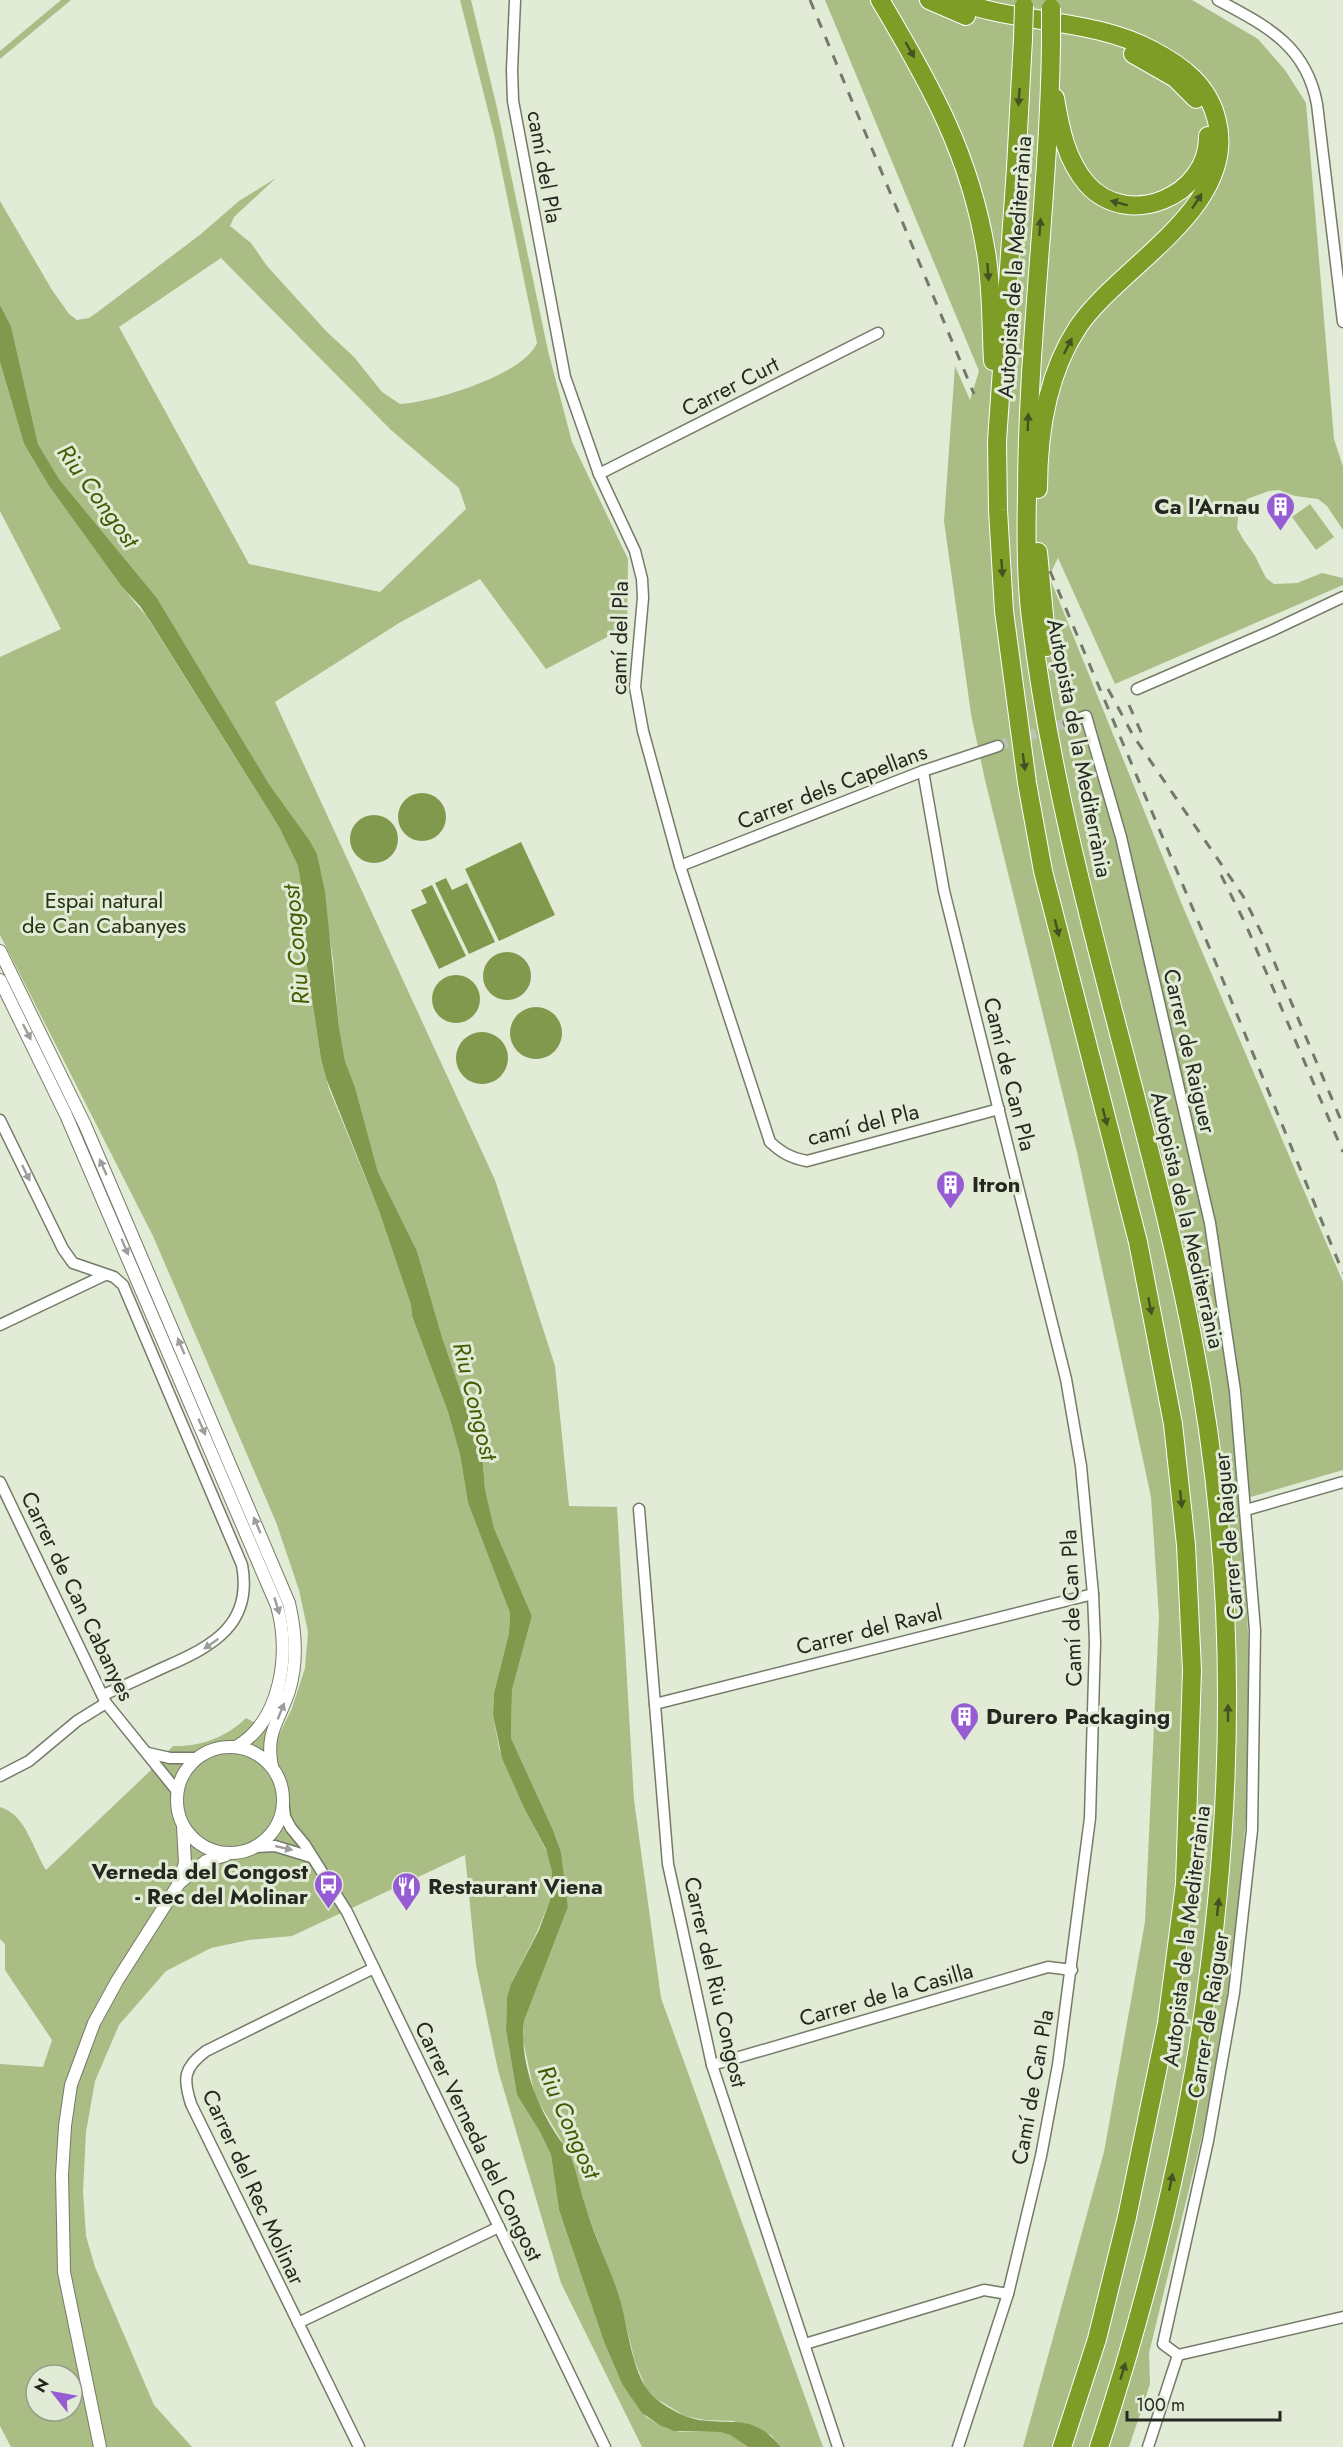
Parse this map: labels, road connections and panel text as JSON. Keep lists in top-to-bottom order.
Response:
{
  "streets": {
    "highway": ["Autopista de la Mediterrània"],
    "street": [
      "camí del Pla",
      "Carrer Curt",
      "Carrer dels Capellans",
      "Carrer de Raiguer",
      "Camí de Can Pla",
      "Carrer de Can Cabanyes",
      "Carrer del Raval",
      "Carrer del Riu Congost",
      "Carrer de la Casilla",
      "Carrer Verneda del Congost",
      "Carrer del Rec Molinar"
    ]
  },
  "crossings": [
    ["camí del Pla", "Carrer Curt"],
    ["camí del Pla", "Carrer dels Capellans"],
    ["camí del Pla", "Camí de Can Pla"],
    ["Carrer dels Capellans", "Camí de Can Pla"],
    ["Camí de Can Pla", "Carrer del Raval"],
    ["Camí de Can Pla", "Carrer de la Casilla"],
    ["Carrer de Can Cabanyes", "Carrer Verneda del Congost"],
    ["Carrer del Raval", "Carrer del Riu Congost"],
    ["Carrer del Riu Congost", "Carrer de la Casilla"],
    ["Carrer Verneda del Congost", "Carrer del Rec Molinar"]
  ],
  "water": ["Riu Congost"],
  "parks": ["Espai natural de Can Cabanyes"],
  "places": {
    "building": ["Ca l'Arnau", "Itron", "Durero Packaging"],
    "bus stop": ["Verneda del Congost - Rec del Molinar"],
    "restaurant": ["Restaurant Viena"]
  },
  "scale_bar": "100 m",
  "north": "top left"
}
